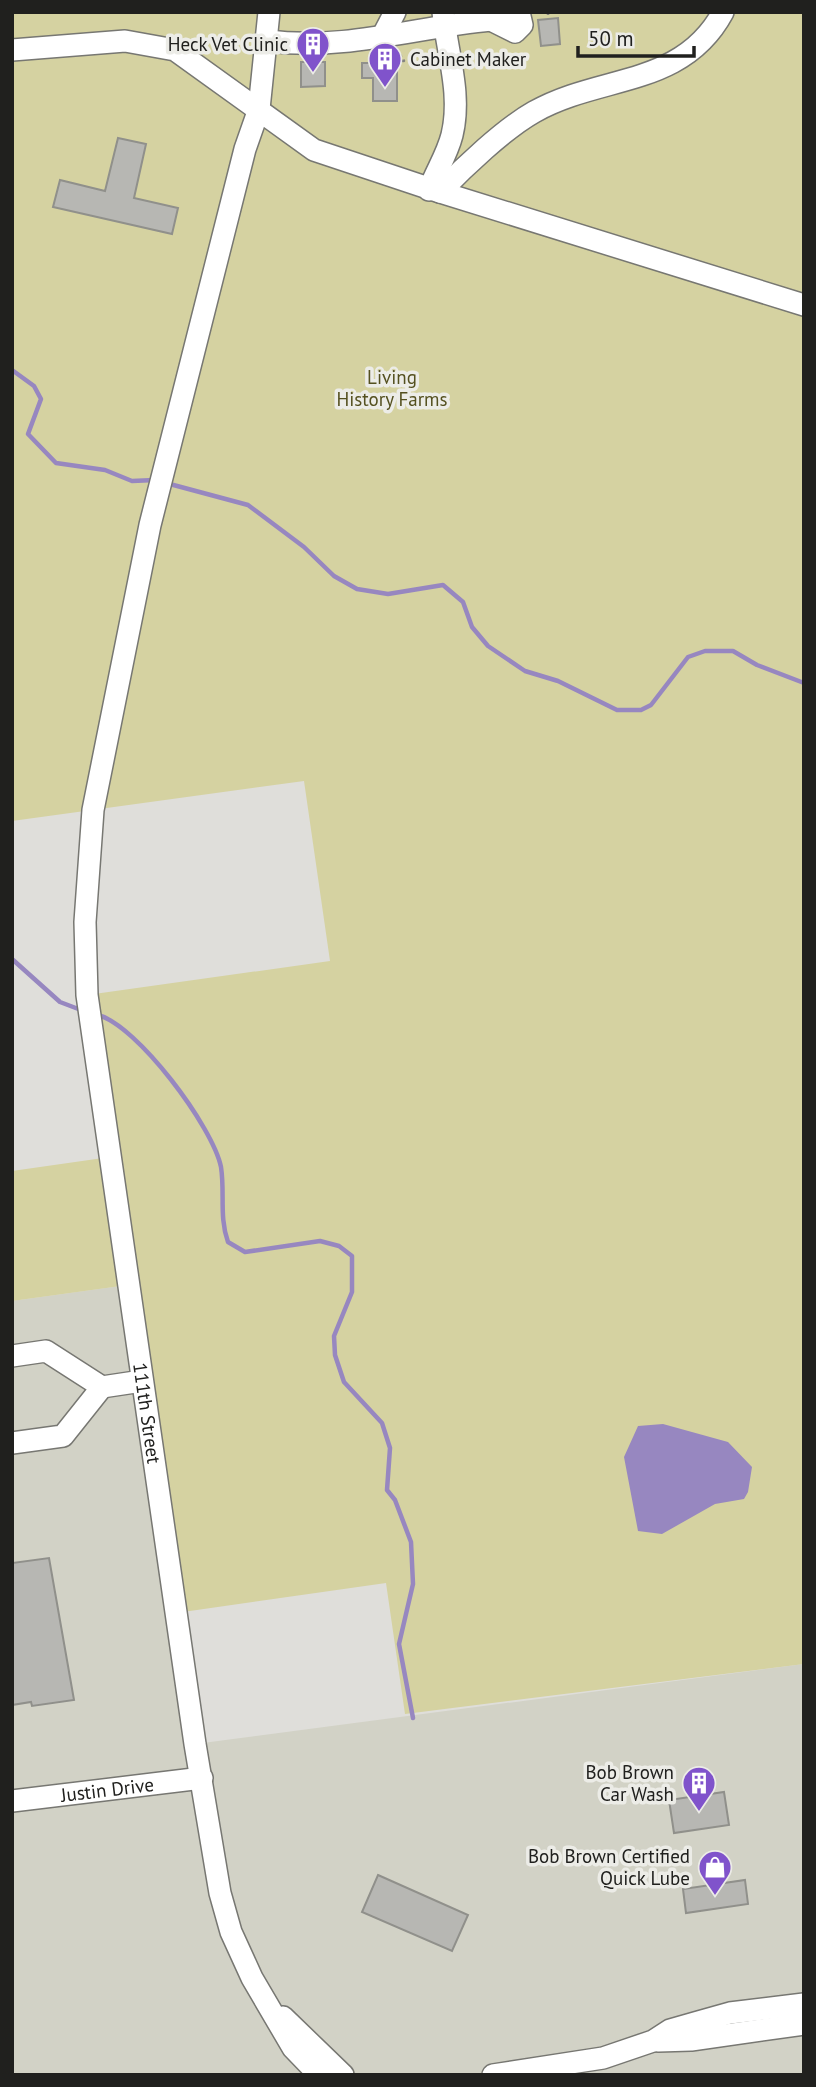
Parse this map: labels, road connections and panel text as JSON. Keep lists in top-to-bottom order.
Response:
{
  "streets": {
    "street": ["111th Street", "Justin Drive"]
  },
  "crossings": [
    ["111th Street", "Justin Drive"]
  ],
  "parks": ["Living History Farms"],
  "places": {
    "building": ["Heck Vet Clinic", "Cabinet Maker", "Bob Brown Car Wash"],
    "shop": ["Bob Brown Certified Quick Lube"]
  },
  "scale_bar": "50 m"
}
